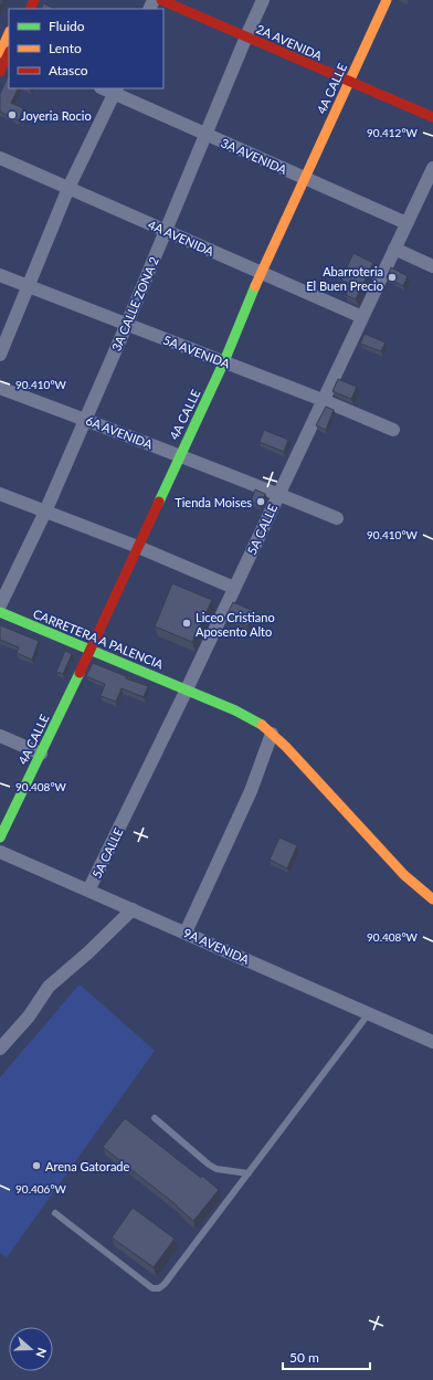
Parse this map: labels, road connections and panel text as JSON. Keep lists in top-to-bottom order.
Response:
{
  "streets": {
    "street": [
      "2A AVENIDA",
      "4A CALLE",
      "3A AVENIDA",
      "4A AVENIDA",
      "3A CALLE ZONA 2",
      "5A AVENIDA",
      "6A AVENIDA",
      "5A CALLE",
      "CARRETERA A PALENCIA",
      "9A AVENIDA"
    ]
  },
  "crossings": [
    ["2A AVENIDA", "4A CALLE"],
    ["2A AVENIDA", "3A CALLE ZONA 2"],
    ["4A CALLE", "3A AVENIDA"],
    ["4A CALLE", "4A AVENIDA"],
    ["4A CALLE", "5A AVENIDA"],
    ["4A CALLE", "6A AVENIDA"],
    ["4A CALLE", "CARRETERA A PALENCIA"],
    ["3A AVENIDA", "3A CALLE ZONA 2"],
    ["3A AVENIDA", "5A CALLE"],
    ["4A AVENIDA", "3A CALLE ZONA 2"],
    ["4A AVENIDA", "5A CALLE"],
    ["3A CALLE ZONA 2", "5A AVENIDA"],
    ["3A CALLE ZONA 2", "6A AVENIDA"],
    ["5A AVENIDA", "5A CALLE"],
    ["6A AVENIDA", "5A CALLE"],
    ["5A CALLE", "CARRETERA A PALENCIA"],
    ["5A CALLE", "9A AVENIDA"]
  ],
  "places": [
    "Joyeria Rocio",
    "Abarroteria El Buen Precio",
    "Tienda Moises",
    "Liceo Cristiano Aposento Alto",
    "Arena Gatorade"
  ],
  "legend": ["Fluido", "Lento", "Atasco"],
  "scale_bar": "50 m",
  "north": "right",
  "coordinates": [
    "90.412°W",
    "90.410°W",
    "90.408°W",
    "90.406°W"
  ]
}
